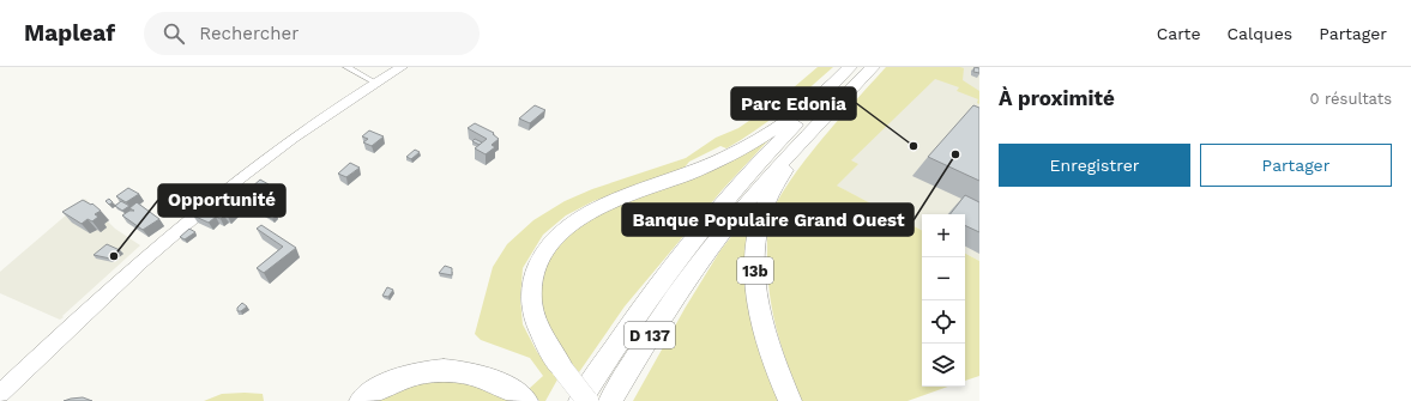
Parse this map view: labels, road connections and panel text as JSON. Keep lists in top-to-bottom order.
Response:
{
  "streets": {
    "highway": ["13b", "D 137"]
  },
  "crossings": [
    ["13b", "D 137"]
  ],
  "places": ["Parc Edonia", "Banque Populaire Grand Ouest", "Opportunité"],
  "page": {
    "header": "Mapleaf",
    "search": "Rechercher",
    "nav": ["Carte", "Calques", "Partager"],
    "heading": ["À proximité", "0 résultats"],
    "buttons": ["Enregistrer", "Partager"],
    "map_buttons": ["+", "−"]
  }
}
